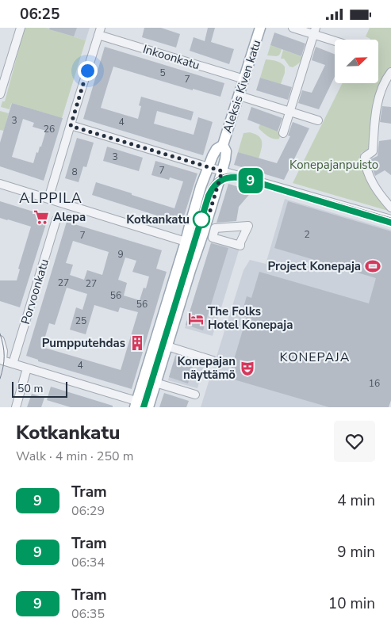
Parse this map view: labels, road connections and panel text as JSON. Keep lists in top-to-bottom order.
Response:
{
  "streets": {
    "main road": ["Aleksis Kiven katu"],
    "street": ["Inkoonkatu", "Porvoonkatu"]
  },
  "crossings": [
    ["Inkoonkatu", "Aleksis Kiven katu"]
  ],
  "districts": ["ALPPILA", "KONEPAJA"],
  "parks": ["Konepajanpuisto"],
  "places": {
    "supermarket": ["Alepa"],
    "other": ["Kotkankatu"],
    "sports": ["Project Konepaja"],
    "hotel": ["The Folks Hotel Konepaja"],
    "building": ["Pumpputehdas"],
    "theatre": ["Konepajan näyttämö"]
  },
  "lines": ["tram line 9"],
  "house_numbers": [
    "5",
    "7",
    "3",
    "4",
    "26",
    "3",
    "7",
    "8",
    "2",
    "7",
    "9",
    "27",
    "27",
    "56",
    "56",
    "25",
    "4",
    "16"
  ],
  "scale_bar": "50 m",
  "north": "top right",
  "page": {
    "status": "06:25",
    "on_map": "9",
    "scale": "50 m",
    "heading": ["Kotkankatu", "Walk · 4 min · 250 m"],
    "list": [
      {
        "mark": "9",
        "name": "Tram",
        "note": "06:29",
        "value": "4 min"
      },
      {
        "mark": "9",
        "name": "Tram",
        "note": "06:34",
        "value": "9 min"
      },
      {
        "mark": "9",
        "name": "Tram",
        "note": "06:35",
        "value": "10 min"
      }
    ]
  }
}
